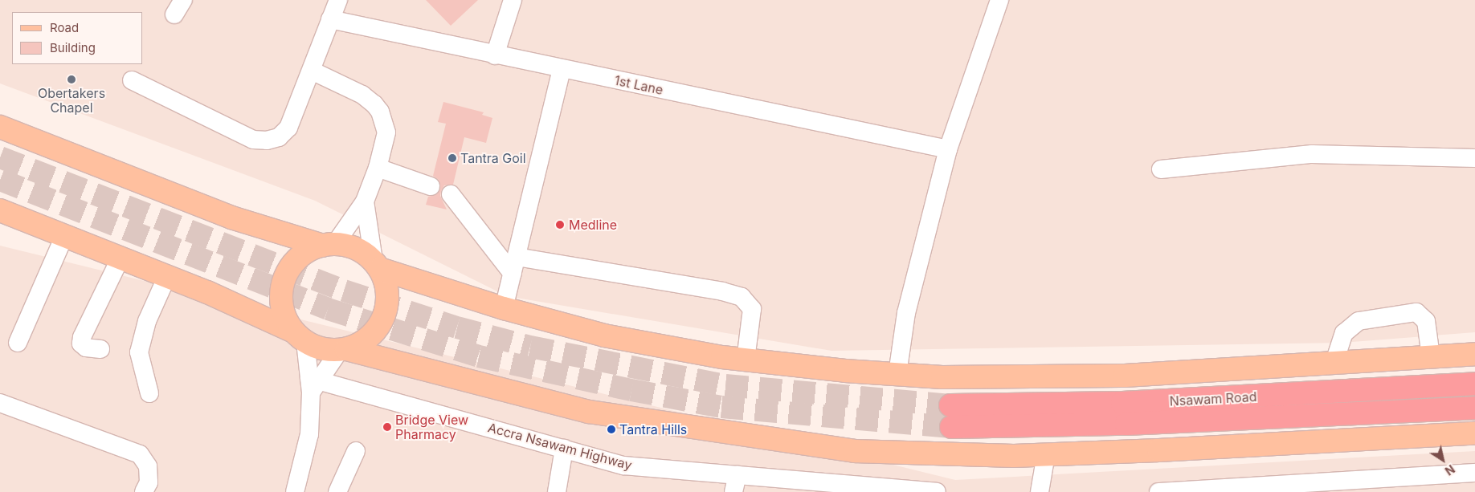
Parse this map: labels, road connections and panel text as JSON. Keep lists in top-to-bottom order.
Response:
{
  "streets": {
    "highway": ["Nsawam Road"],
    "street": ["1st Lane", "Accra Nsawam Highway"]
  },
  "places": [
    "Obertakers Chapel",
    "Tantra Goil",
    "Medline",
    "Bridge View Pharmacy",
    "Tantra Hills"
  ],
  "legend": ["Road", "Building"],
  "north": "bottom right"
}
